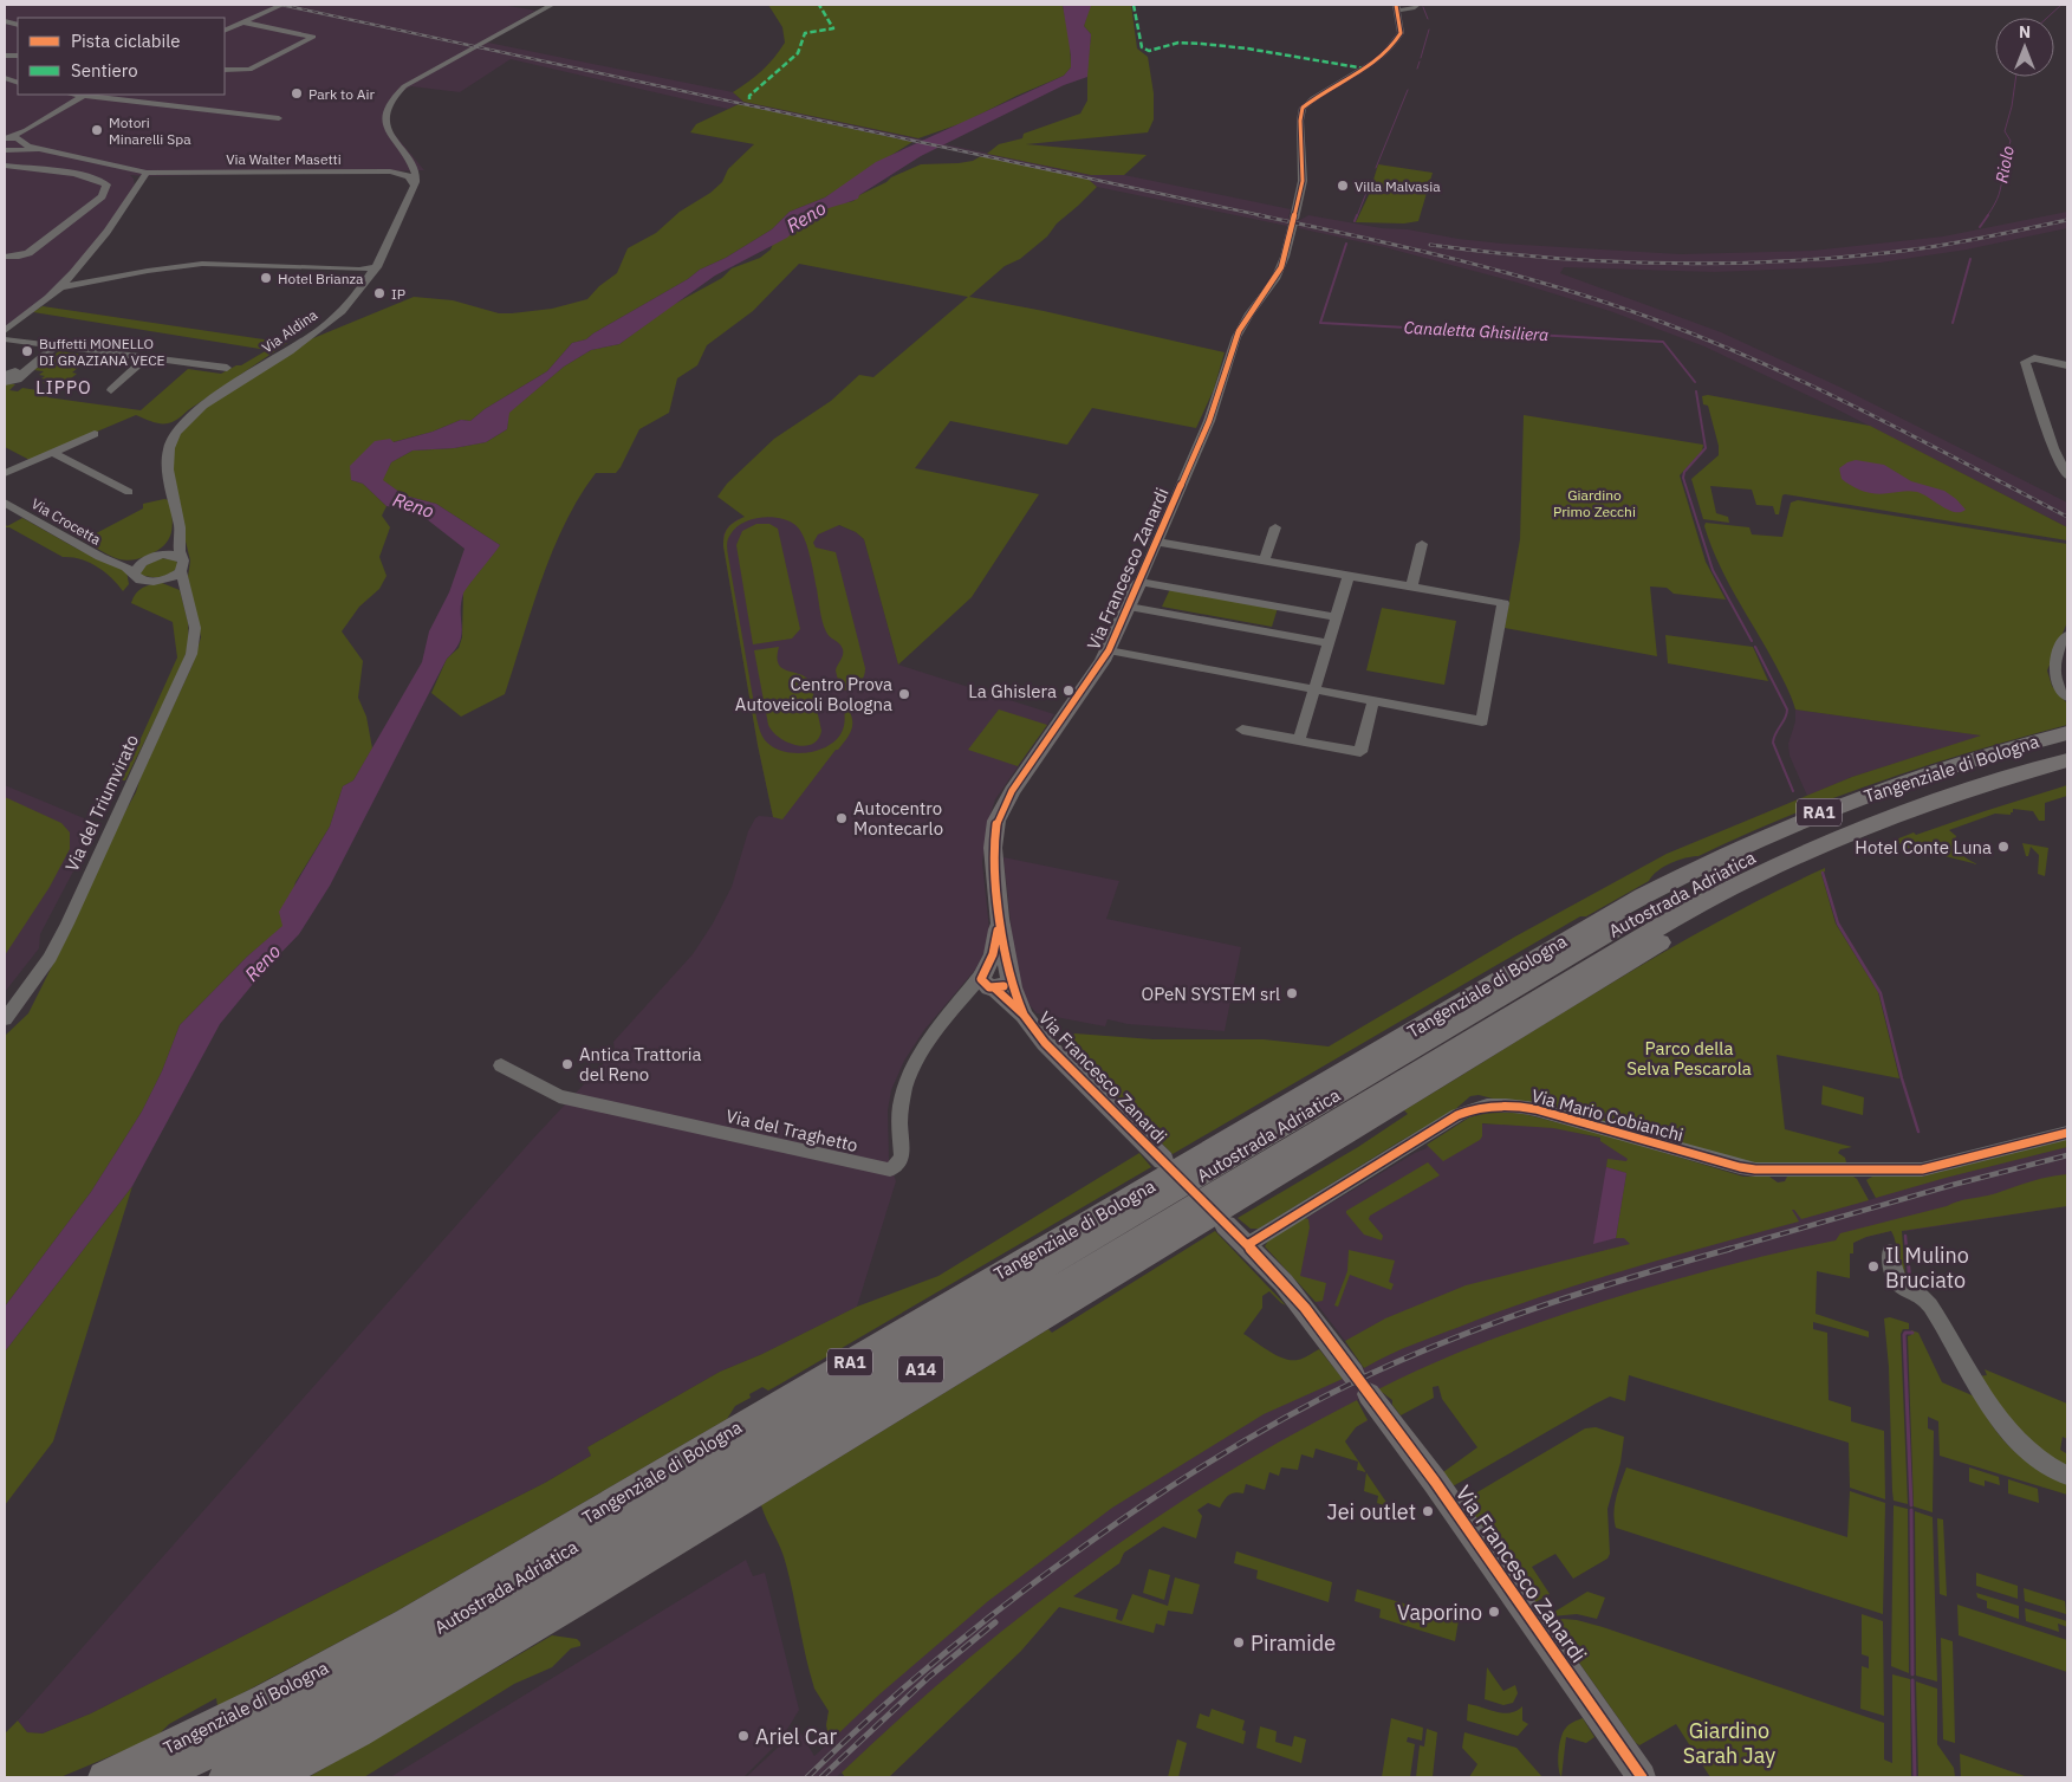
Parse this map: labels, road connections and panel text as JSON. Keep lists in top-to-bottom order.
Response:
{
  "streets": {
    "highway": [
      "Tangenziale di Bologna",
      "RA1",
      "Autostrada Adriatica",
      "A14"
    ],
    "main road": ["Via Francesco Zanardi"],
    "street": [
      "Via Walter Masetti",
      "Via Aldina",
      "Via Crocetta",
      "Via del Triumvirato",
      "Via Mario Cobianchi",
      "Via del Traghetto"
    ]
  },
  "crossings": [
    ["Via Aldina", "Via Crocetta"],
    ["Via Aldina", "Via del Triumvirato"],
    ["Via Crocetta", "Via del Triumvirato"],
    ["Via Francesco Zanardi", "Via Mario Cobianchi"],
    ["Via Francesco Zanardi", "Via del Traghetto"]
  ],
  "districts": ["LIPPO"],
  "water": ["Riolo", "Reno", "Canaletta Ghisiliera"],
  "parks": ["Giardino Primo Zecchi", "Parco della Selva Pescarola", "Giardino Sarah Jay"],
  "places": [
    "Park to Air",
    "Motori Minarelli Spa",
    "Villa Malvasia",
    "Hotel Brianza",
    "IP",
    "Buffetti MONELLO DI GRAZIANA VECE",
    "La Ghislera",
    "Centro Prova Autoveicoli Bologna",
    "Autocentro Montecarlo",
    "Hotel Conte Luna",
    "OPeN SYSTEM srl",
    "Antica Trattoria del Reno",
    "Il Mulino Bruciato",
    "Jei outlet",
    "Vaporino",
    "Piramide",
    "Ariel Car"
  ],
  "legend": ["Pista ciclabile", "Sentiero"],
  "north": "top"
}
